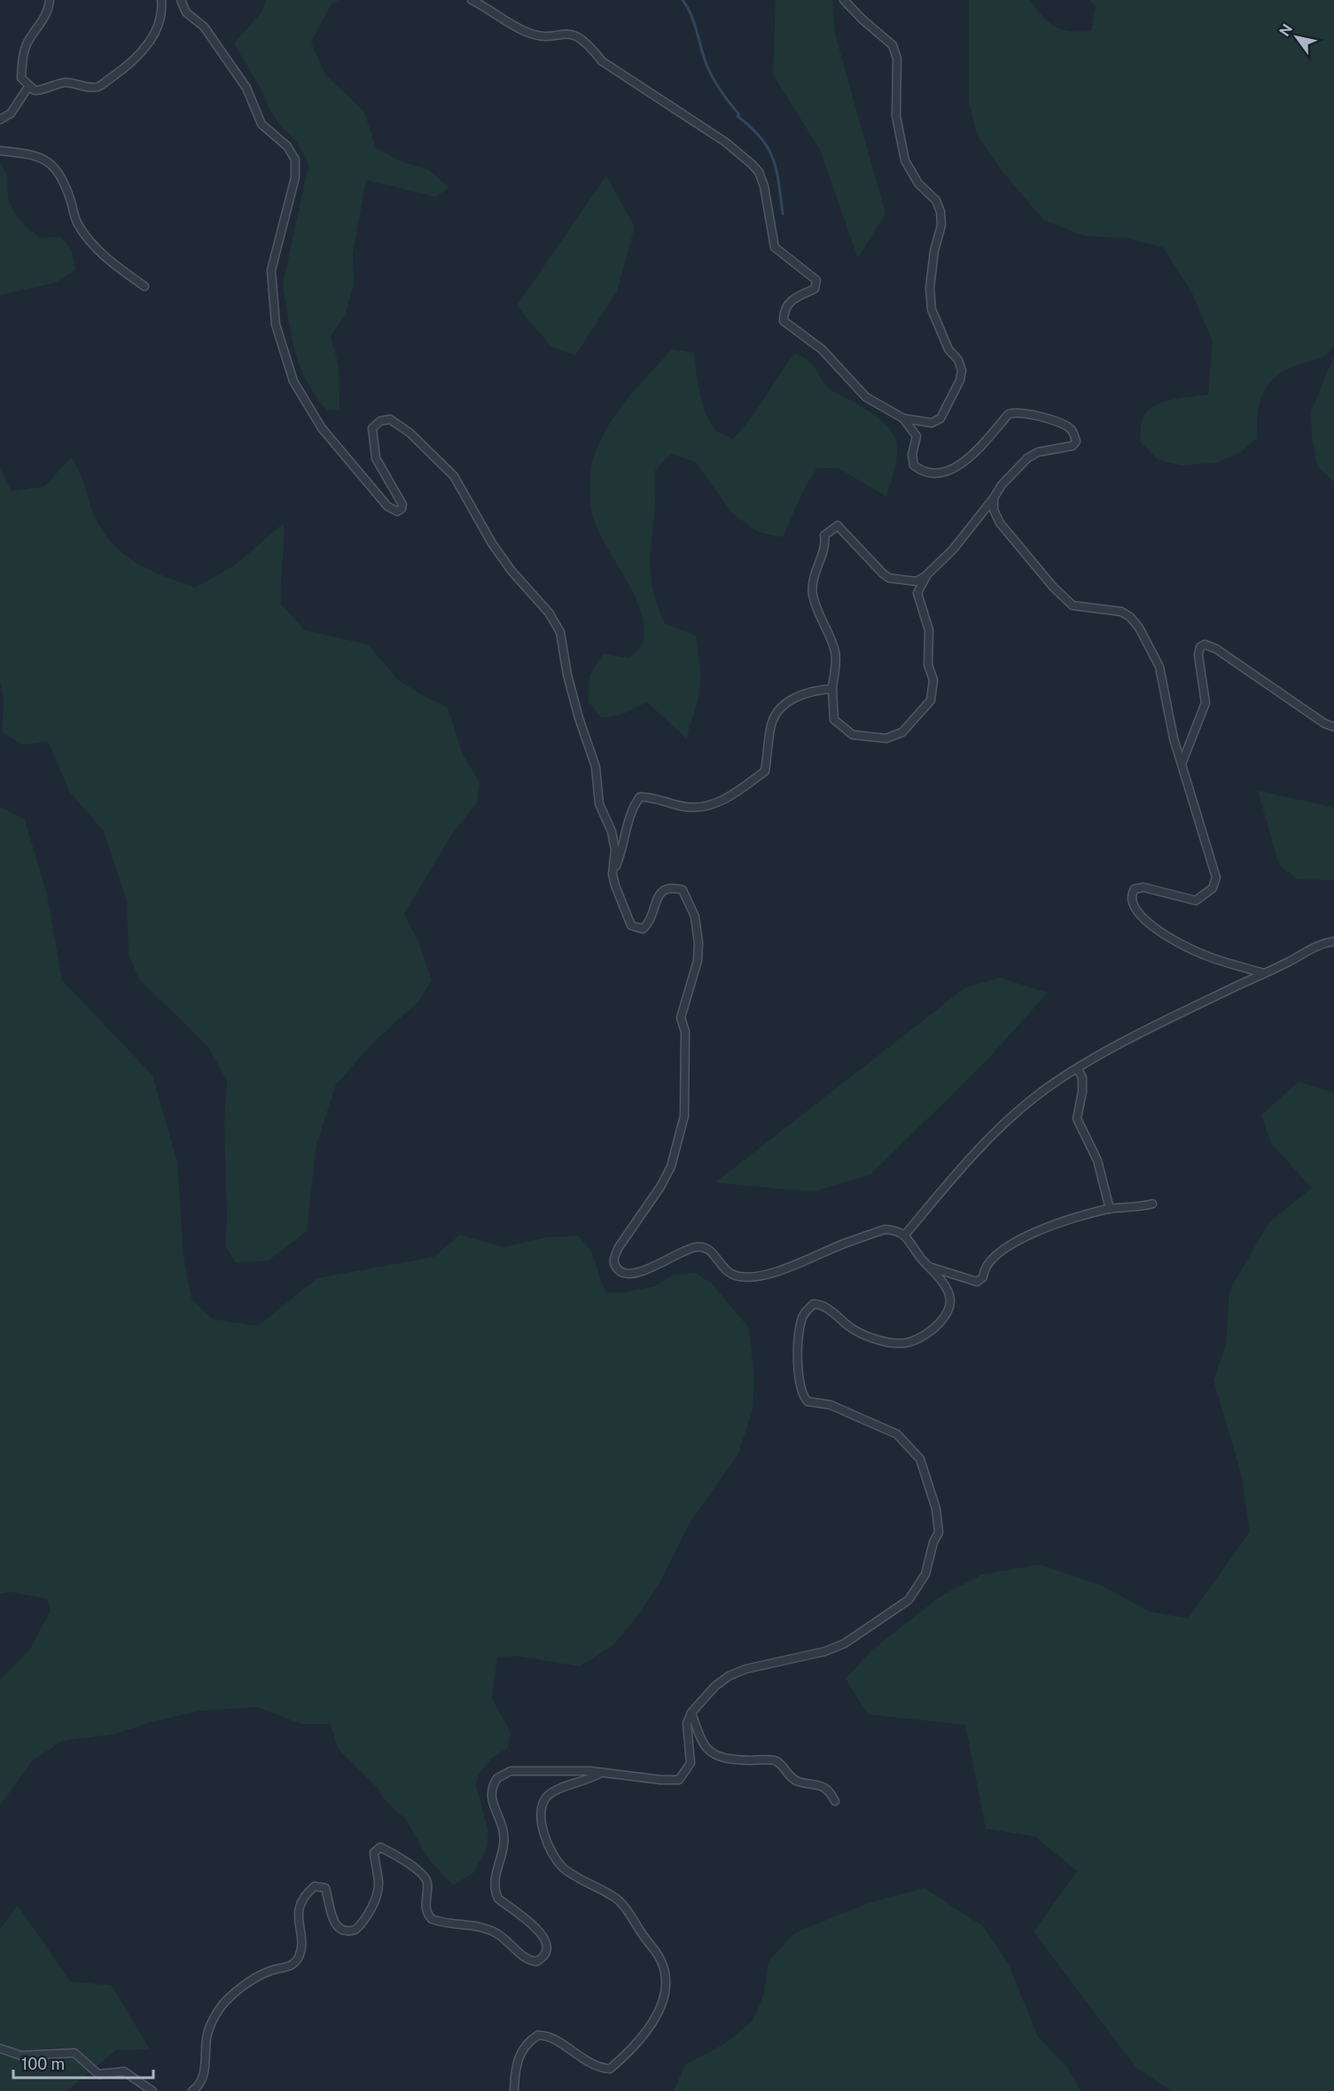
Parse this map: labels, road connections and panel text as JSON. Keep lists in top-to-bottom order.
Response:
{
  "scale_bar": "100 m",
  "north": "top left"
}
